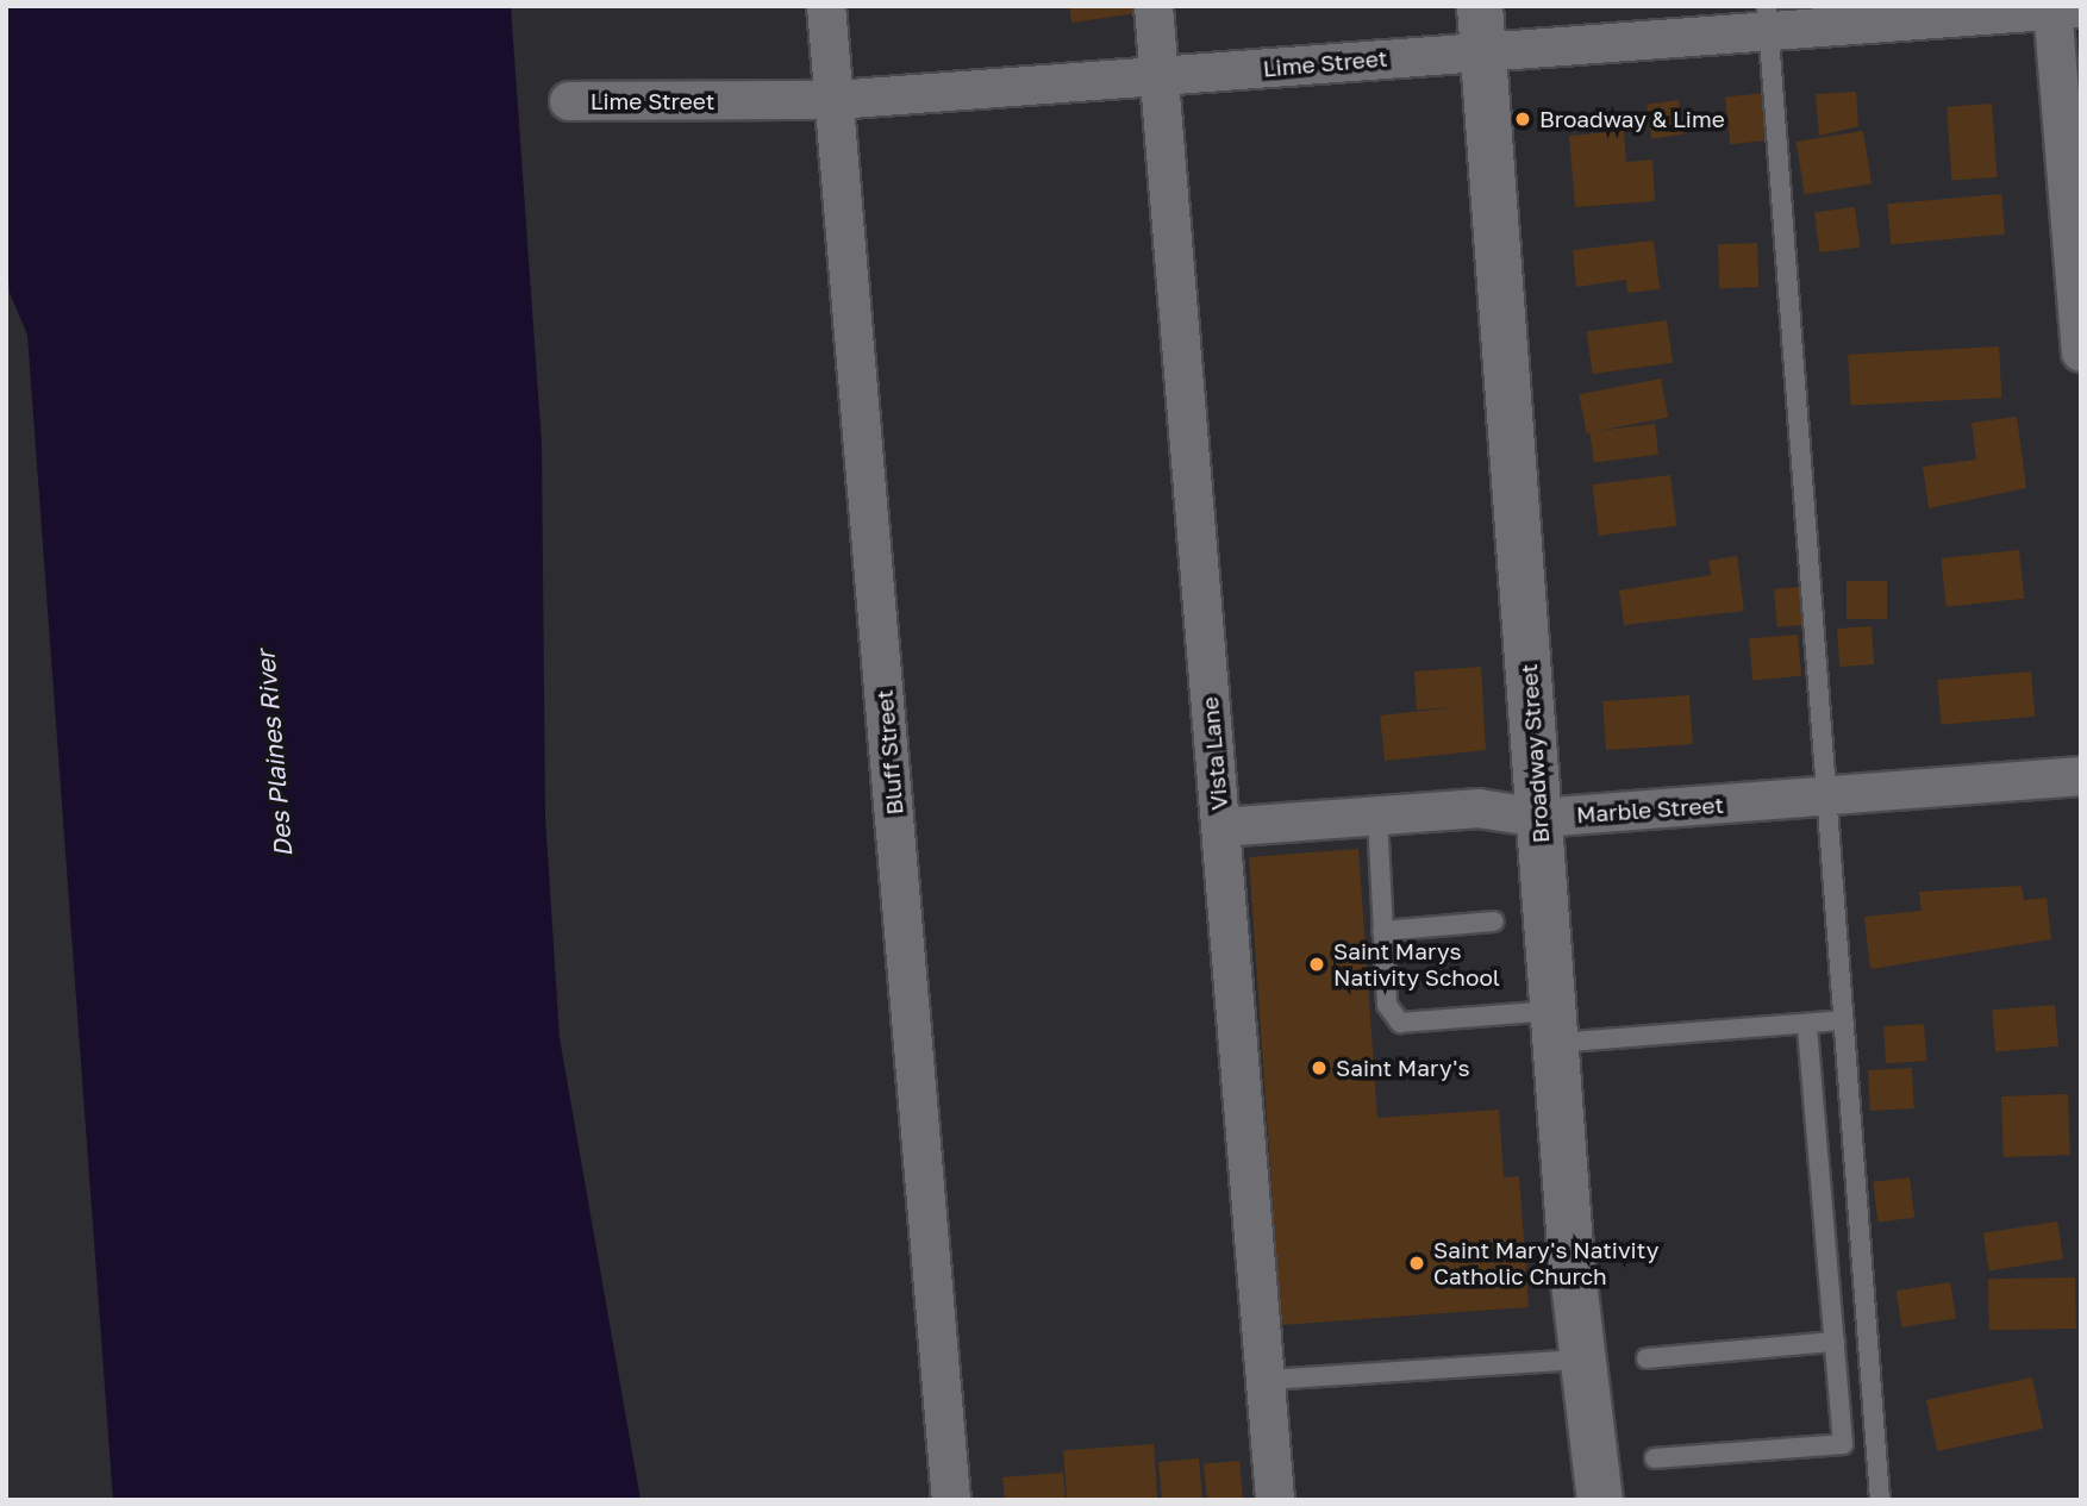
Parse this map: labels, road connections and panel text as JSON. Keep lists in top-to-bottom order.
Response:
{
  "streets": {
    "street": [
      "Lime Street",
      "Bluff Street",
      "Vista Lane",
      "Broadway Street",
      "Marble Street"
    ]
  },
  "crossings": [
    ["Lime Street", "Bluff Street"],
    ["Lime Street", "Vista Lane"],
    ["Lime Street", "Broadway Street"],
    ["Vista Lane", "Marble Street"],
    ["Broadway Street", "Marble Street"]
  ],
  "water": ["Des Plaines River"],
  "places": [
    "Broadway & Lime",
    "Saint Marys Nativity School",
    "Saint Mary's",
    "Saint Mary's Nativity Catholic Church"
  ]
}
